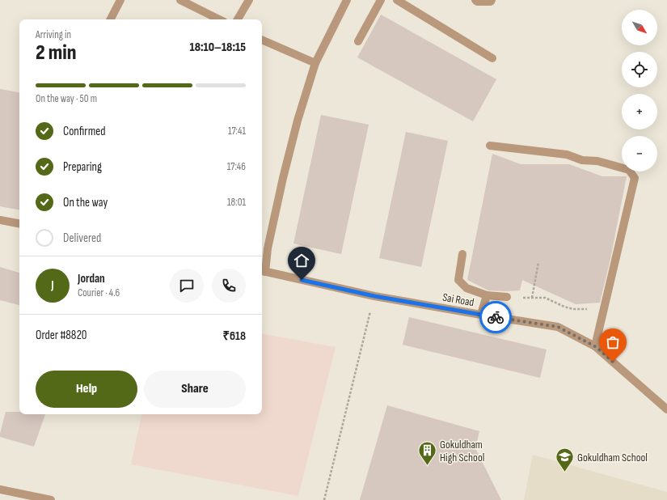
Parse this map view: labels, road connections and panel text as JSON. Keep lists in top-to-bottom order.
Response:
{
  "streets": {
    "street": ["Sai Road"]
  },
  "places": {
    "building": ["Gokuldham High School"],
    "school or university": ["Gokuldham School"]
  },
  "north": "bottom right",
  "page": {
    "map_buttons": ["+", "−"],
    "heading": ["2 min", "Arriving in", "18:10–18:15"],
    "panel": [
      "Jordan",
      "Courier · 4.6",
      "Order #8820",
      "₹618"
    ],
    "bar": "On the way · 50 m",
    "list": [
      ["Confirmed", "17:41"],
      ["Preparing", "17:46"],
      ["On the way", "18:01"],
      "Delivered"
    ],
    "round": "J",
    "buttons": ["Help", "Share"]
  }
}
